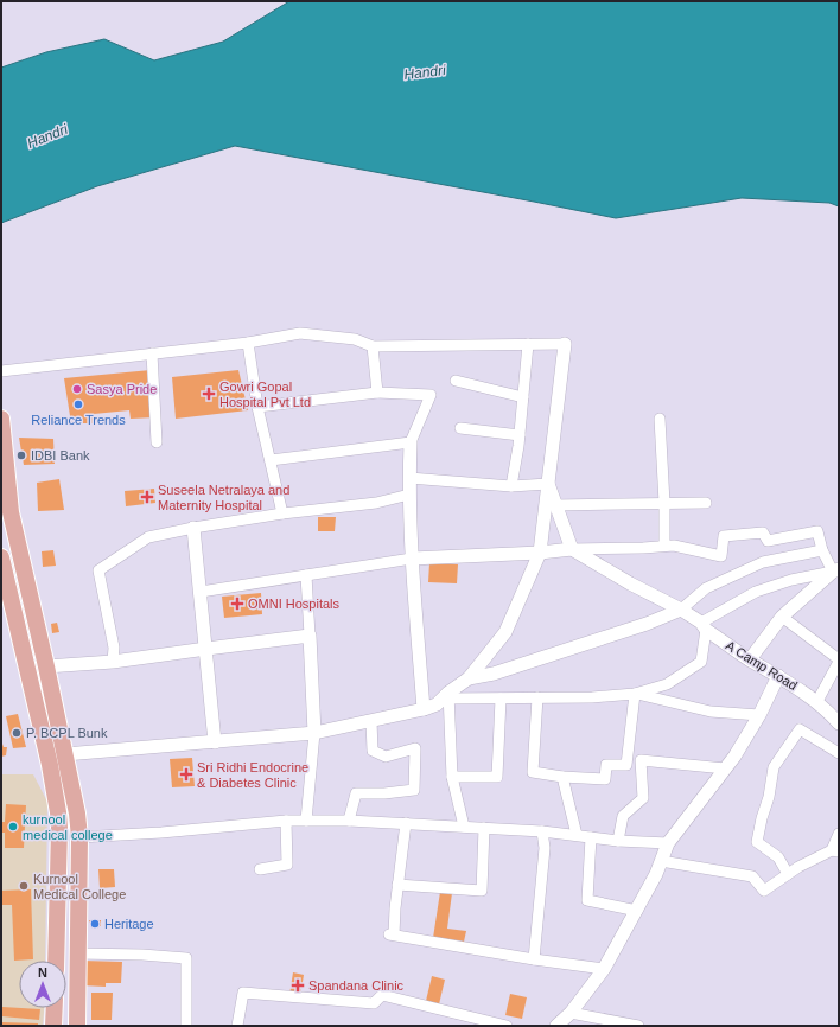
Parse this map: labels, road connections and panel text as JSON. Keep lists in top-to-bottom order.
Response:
{
  "streets": {
    "street": ["A Camp Road"]
  },
  "water": ["Handri"],
  "places": {
    "other": [
      "Sasya Pride",
      "Reliance Trends",
      "IDBI Bank",
      "P. BCPL Bunk",
      "kurnool medical college",
      "Kurnool Medical College",
      "Heritage"
    ],
    "health": [
      "Gowri Gopal Hospital Pvt Ltd",
      "Suseela Netralaya and Maternity Hospital",
      "OMNI Hospitals",
      "Sri Ridhi Endocrine & Diabetes Clinic",
      "Spandana Clinic"
    ]
  },
  "north": "top"
}
